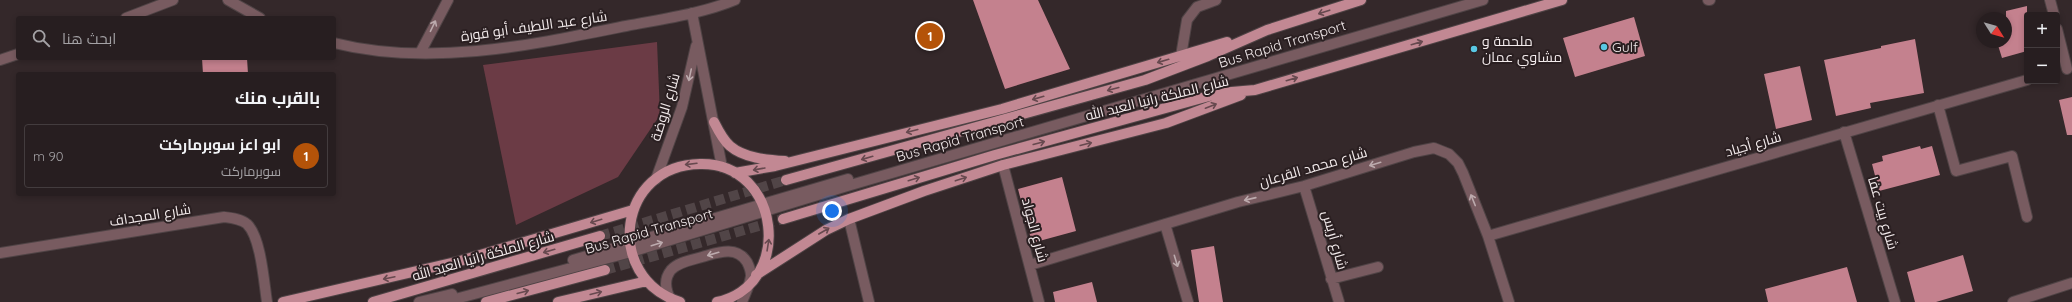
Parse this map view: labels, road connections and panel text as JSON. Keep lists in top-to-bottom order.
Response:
{
  "streets": {
    "main road": ["شارع الملكة رانيا العبد الله"],
    "street": [
      "شارع عبد اللطيف أبو قورة",
      "Bus Rapid Transport",
      "شارع الروضة",
      "شارع أجياد",
      "شارع محمد القرعان",
      "شارع بيت عفا",
      "شارع المجداف",
      "شارع الجواد",
      "شارع أريس"
    ]
  },
  "crossings": [
    ["شارع عبد اللطيف أبو قورة", "شارع الروضة"],
    ["شارع أجياد", "شارع محمد القرعان"],
    ["شارع أجياد", "شارع بيت عفا"],
    ["شارع محمد القرعان", "شارع الجواد"],
    ["شارع محمد القرعان", "شارع أريس"]
  ],
  "one_way": ["شارع الروضة", "شارع محمد القرعان"],
  "places": ["Gulf", "ملحمة و مشاوي عمان"],
  "north": "bottom right",
  "page": {
    "map_buttons": ["+", "−"],
    "search": "ابحث هنا",
    "pins": "1",
    "heading": "بالقرب منك",
    "list": [
      {
        "mark": "1",
        "name": "ابو اعز سوبرماركت",
        "note": "سوبرماركت",
        "value": "90 m"
      }
    ]
  }
}
